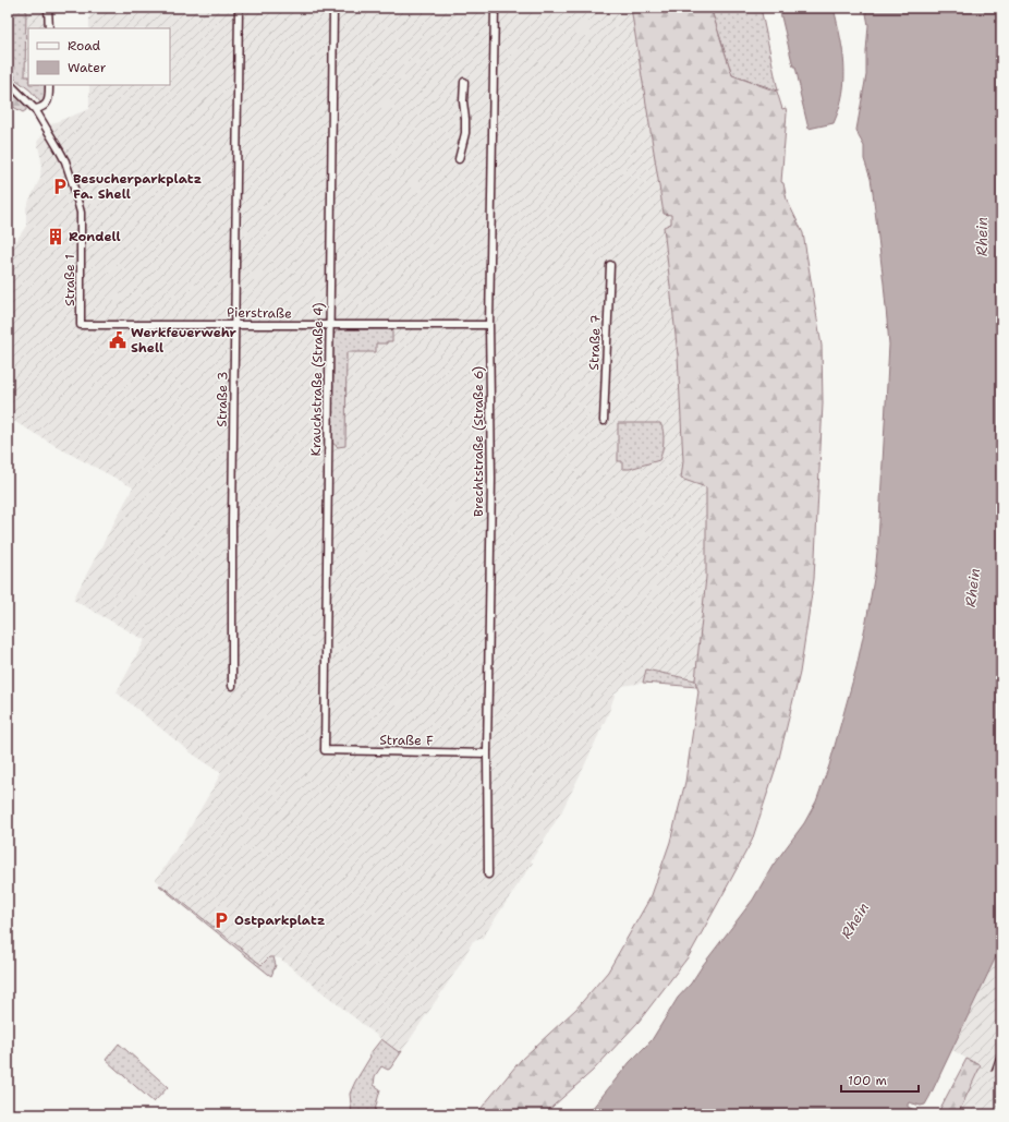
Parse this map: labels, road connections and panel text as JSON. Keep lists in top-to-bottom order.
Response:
{
  "streets": {
    "street": [
      "Straße 1",
      "Pierstraße",
      "Straße 7",
      "Krauchstraße (Straße 4)",
      "Straße 3",
      "Brechtstraße (Straße 6)",
      "Straße F"
    ]
  },
  "crossings": [
    ["Straße 1", "Pierstraße"],
    ["Pierstraße", "Krauchstraße (Straße 4)"],
    ["Pierstraße", "Straße 3"],
    ["Pierstraße", "Brechtstraße (Straße 6)"],
    ["Krauchstraße (Straße 4)", "Straße F"],
    ["Brechtstraße (Straße 6)", "Straße F"]
  ],
  "water": ["Rhein"],
  "places": {
    "parking": ["Besucherparkplatz Fa. Shell", "Ostparkplatz"],
    "building": ["Rondell"],
    "public building": ["Werkfeuerwehr Shell"]
  },
  "legend": ["Road", "Water"],
  "scale_bar": "100 m"
}
